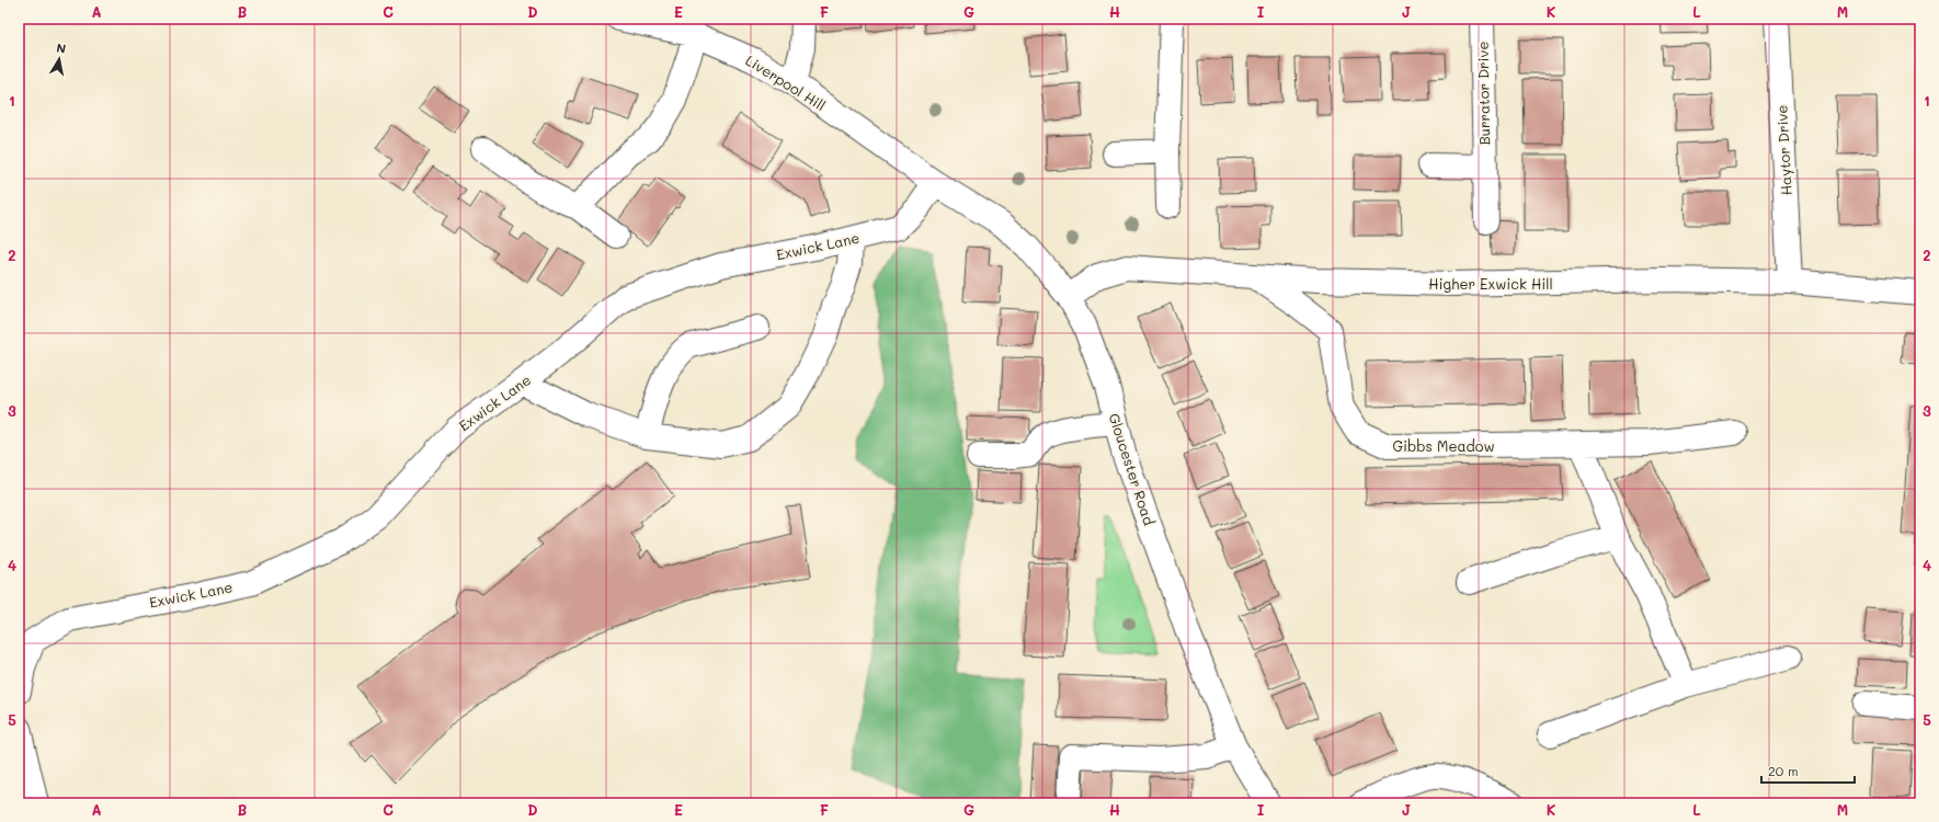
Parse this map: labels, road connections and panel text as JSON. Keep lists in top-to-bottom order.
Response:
{
  "streets": {
    "street": [
      "Liverpool Hill",
      "Burrator Drive",
      "Haytor Drive",
      "Exwick Lane",
      "Higher Exwick Hill",
      "Gibbs Meadow",
      "Gloucester Road"
    ]
  },
  "crossings": [
    ["Liverpool Hill", "Exwick Lane"],
    ["Liverpool Hill", "Gloucester Road"],
    ["Haytor Drive", "Higher Exwick Hill"],
    ["Exwick Lane", "Gloucester Road"],
    ["Higher Exwick Hill", "Gibbs Meadow"],
    ["Higher Exwick Hill", "Gloucester Road"]
  ],
  "scale_bar": "20 m",
  "north": "top",
  "grid": {
    "columns": [
      "A",
      "B",
      "C",
      "D",
      "E",
      "F",
      "G",
      "H",
      "I",
      "J",
      "K",
      "L",
      "M"
    ],
    "rows": [
      "1",
      "2",
      "3",
      "4",
      "5"
    ]
  }
}
